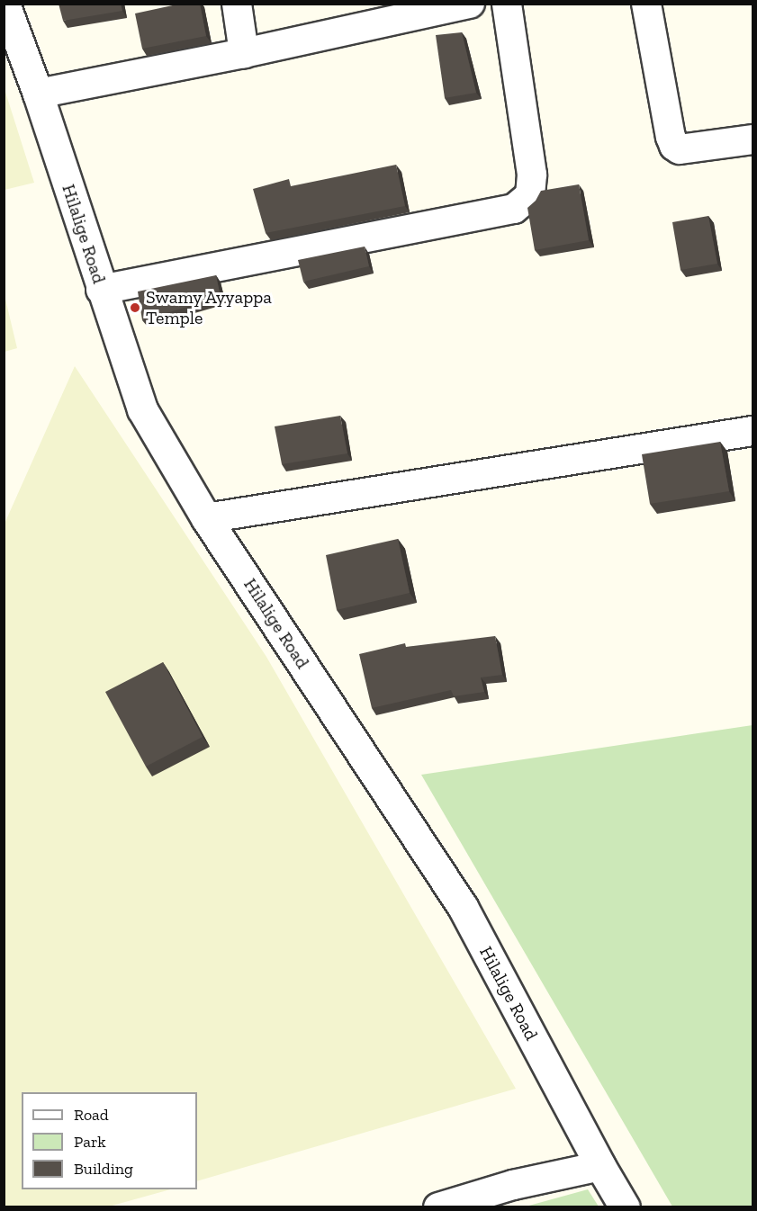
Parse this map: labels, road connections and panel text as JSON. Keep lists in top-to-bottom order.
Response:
{
  "streets": {
    "street": ["Hilalige Road"]
  },
  "places": ["Swamy Ayyappa Temple"],
  "legend": ["Road", "Park", "Building"]
}
